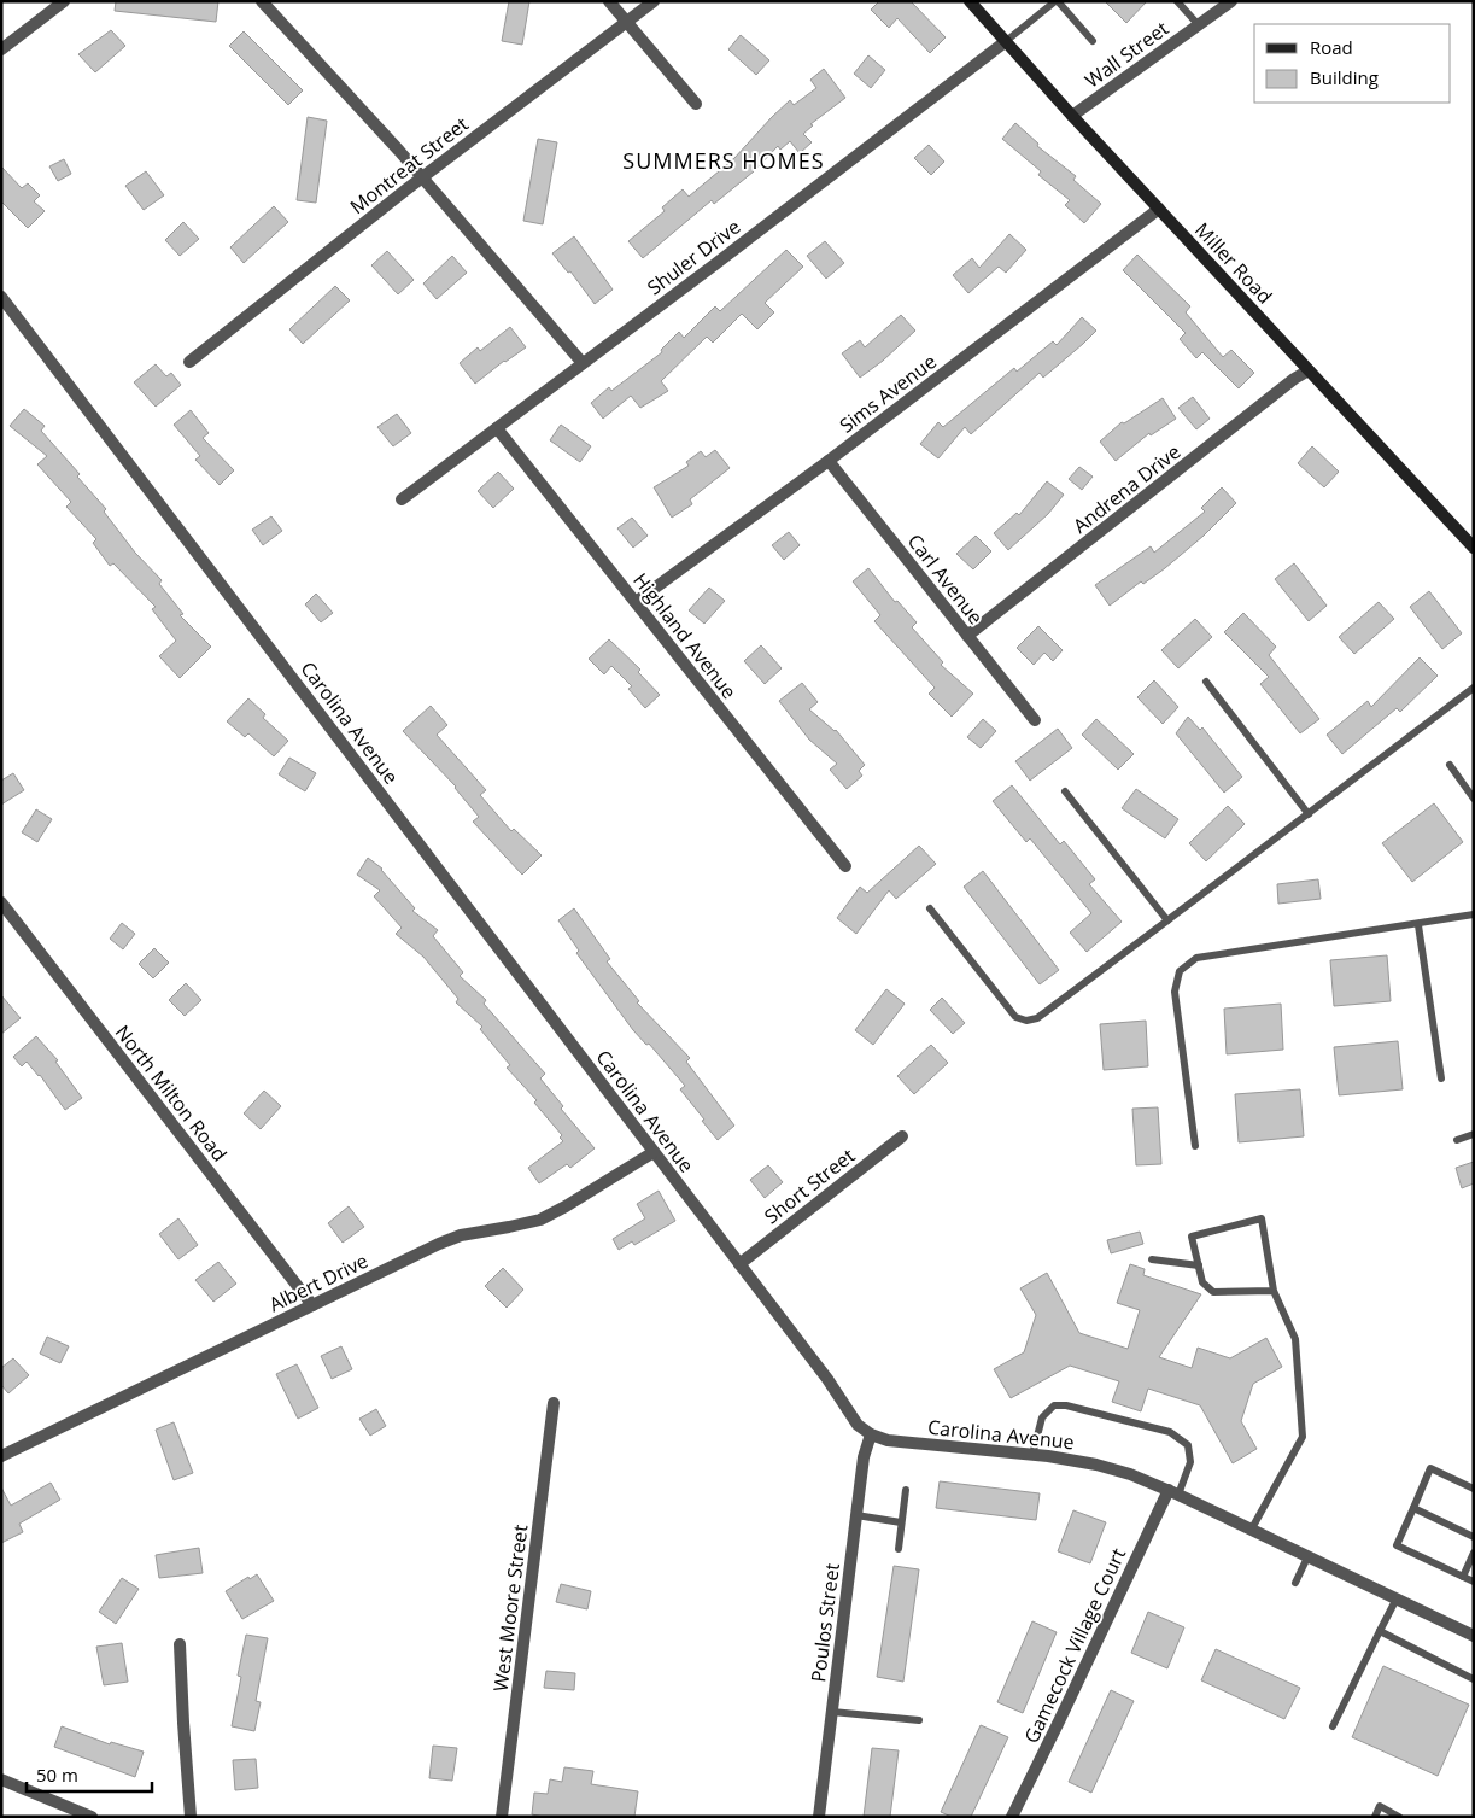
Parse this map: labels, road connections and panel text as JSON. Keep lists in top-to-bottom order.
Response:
{
  "streets": {
    "main road": ["Miller Road"],
    "street": [
      "Wall Street",
      "Montreat Street",
      "Shuler Drive",
      "Sims Avenue",
      "Andrena Drive",
      "Carl Avenue",
      "Highland Avenue",
      "Carolina Avenue",
      "North Milton Road",
      "Short Street",
      "Albert Drive",
      "West Moore Street",
      "Poulos Street",
      "Gamecock Village Court"
    ]
  },
  "crossings": [
    ["Wall Street", "Miller Road"],
    ["Shuler Drive", "Miller Road"],
    ["Shuler Drive", "Highland Avenue"],
    ["Miller Road", "Sims Avenue"],
    ["Miller Road", "Andrena Drive"],
    ["Sims Avenue", "Carl Avenue"],
    ["Sims Avenue", "Highland Avenue"],
    ["Andrena Drive", "Carl Avenue"],
    ["Carolina Avenue", "Short Street"],
    ["Carolina Avenue", "Albert Drive"],
    ["Carolina Avenue", "Poulos Street"],
    ["Carolina Avenue", "Gamecock Village Court"],
    ["North Milton Road", "Albert Drive"]
  ],
  "districts": ["SUMMERS HOMES"],
  "legend": ["Road", "Building"],
  "scale_bar": "50 m"
}
